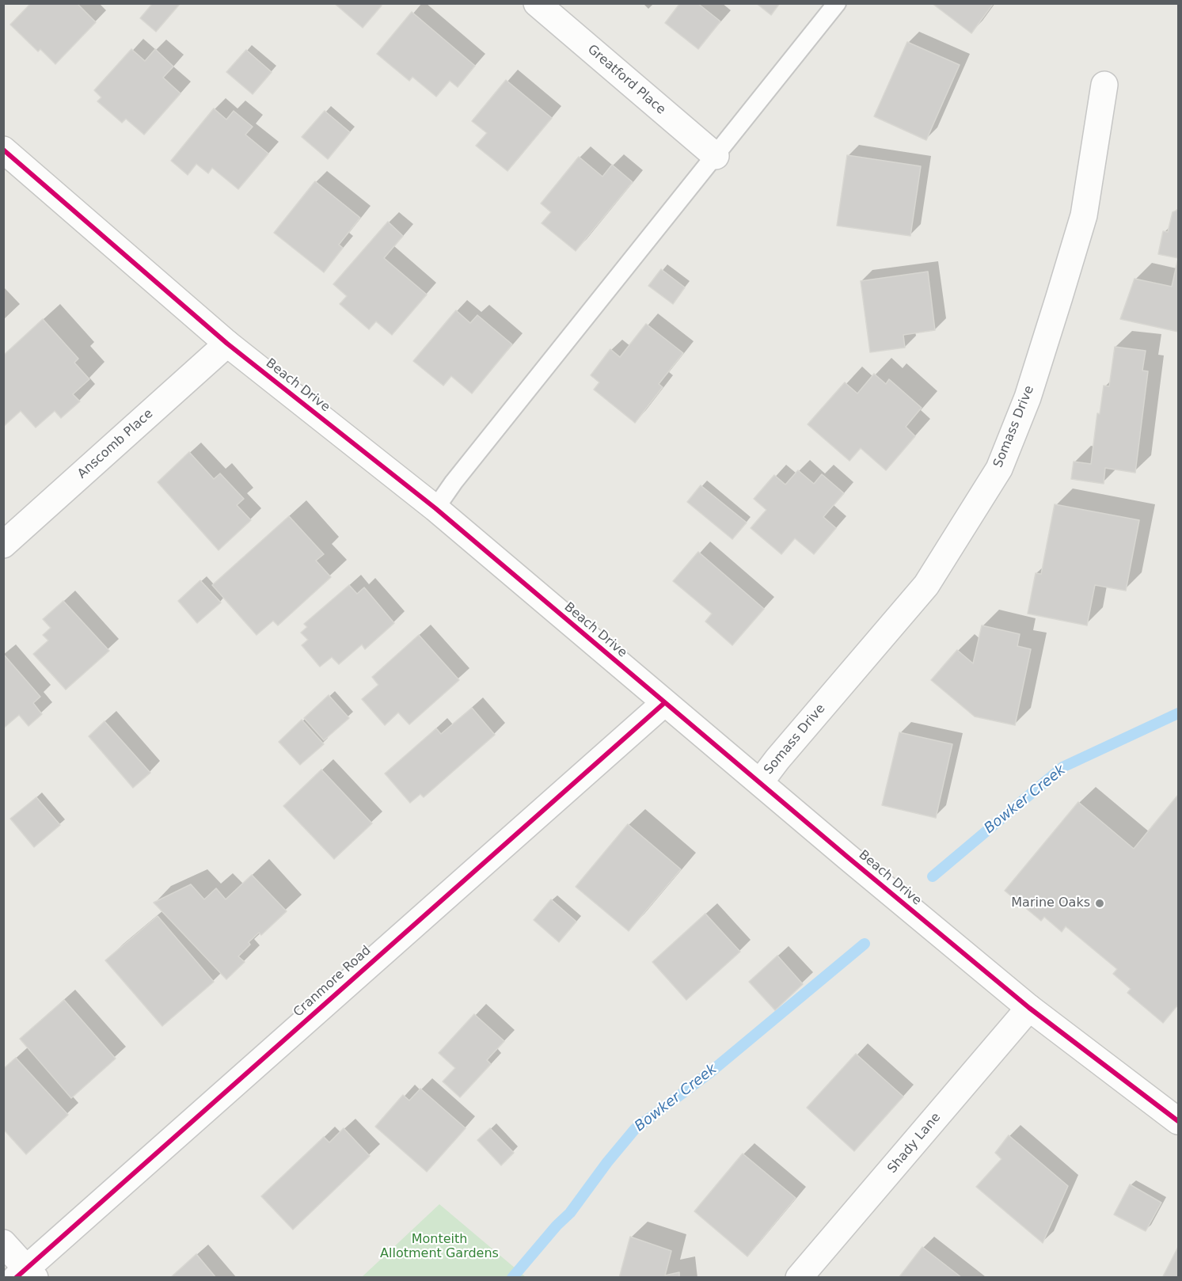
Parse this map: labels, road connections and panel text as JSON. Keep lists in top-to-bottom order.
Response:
{
  "streets": {
    "street": [
      "Greatford Place",
      "Beach Drive",
      "Somass Drive",
      "Anscomb Place",
      "Cranmore Road",
      "Shady Lane"
    ]
  },
  "crossings": [
    ["Beach Drive", "Somass Drive"],
    ["Beach Drive", "Anscomb Place"],
    ["Beach Drive", "Cranmore Road"],
    ["Beach Drive", "Shady Lane"]
  ],
  "water": ["Bowker Creek"],
  "parks": ["Monteith Allotment Gardens"],
  "places": ["Marine Oaks"]
}
